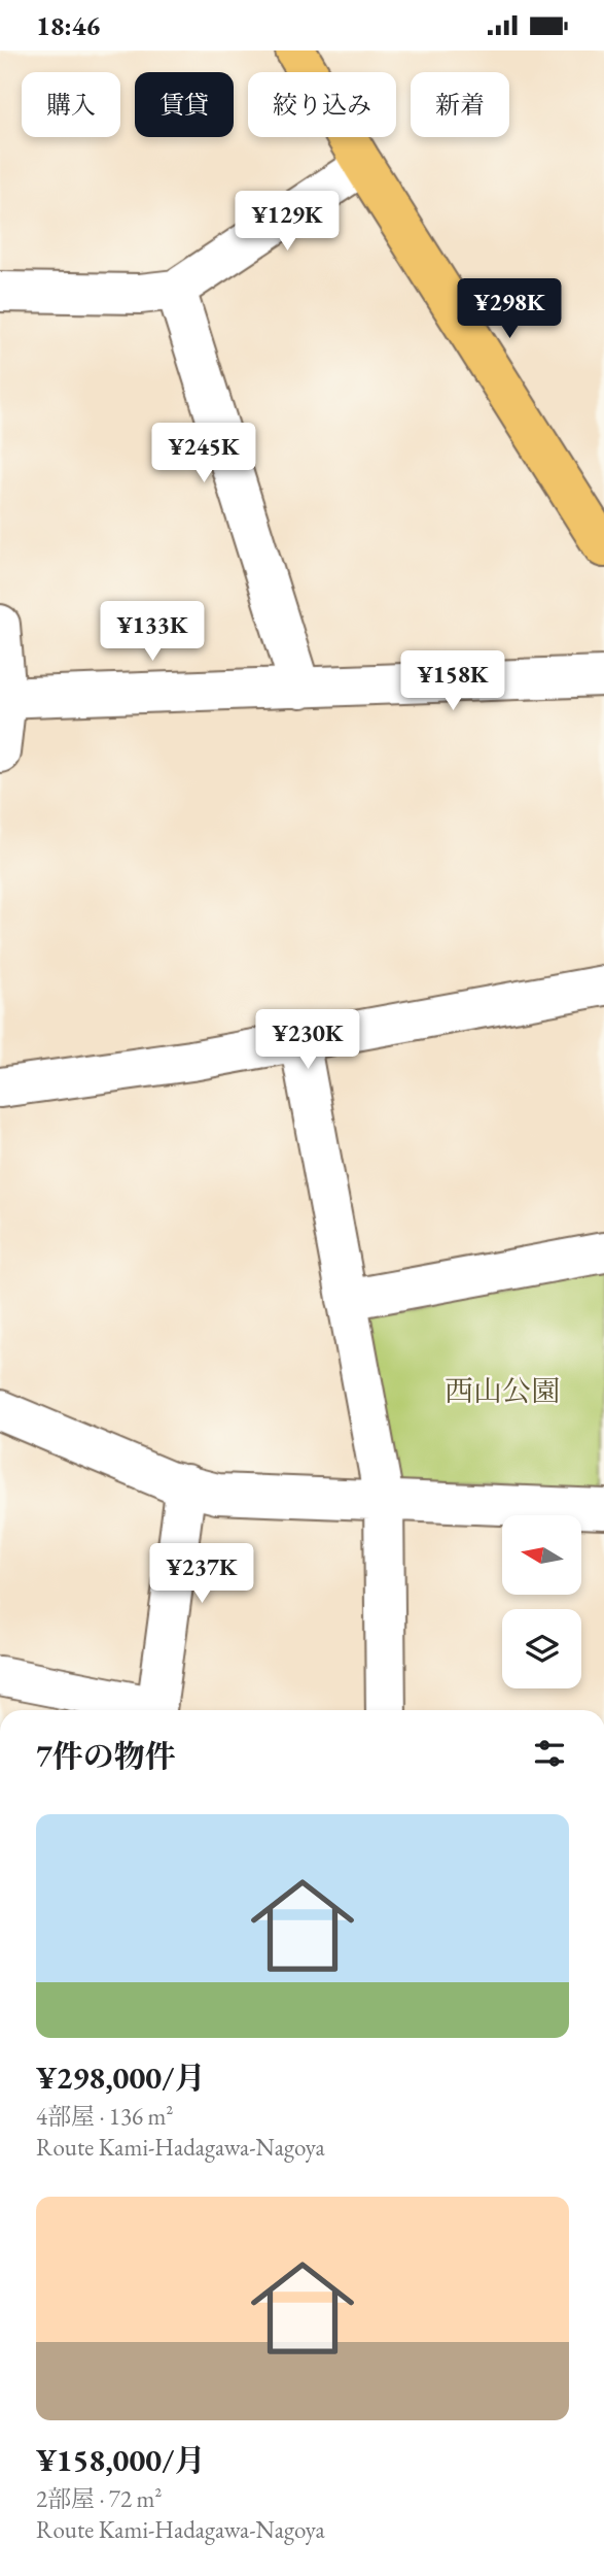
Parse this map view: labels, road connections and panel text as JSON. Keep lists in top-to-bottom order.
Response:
{
  "parks": ["西山公園"],
  "north": "left",
  "page": {
    "status": "18:46",
    "chip": [
      "購入",
      "賃貸",
      "絞り込み",
      "新着"
    ],
    "price": [
      "¥129K",
      "¥298K",
      "¥245K",
      "¥133K",
      "¥158K",
      "¥230K",
      "¥237K"
    ],
    "heading": "7件の物件",
    "list": [
      {
        "name": "¥298,000/月",
        "note": "4部屋 · 136 m² · Route Kami-Hadagawa-Nagoya"
      },
      {
        "name": "¥158,000/月",
        "note": "2部屋 · 72 m² · Route Kami-Hadagawa-Nagoya"
      }
    ]
  }
}
